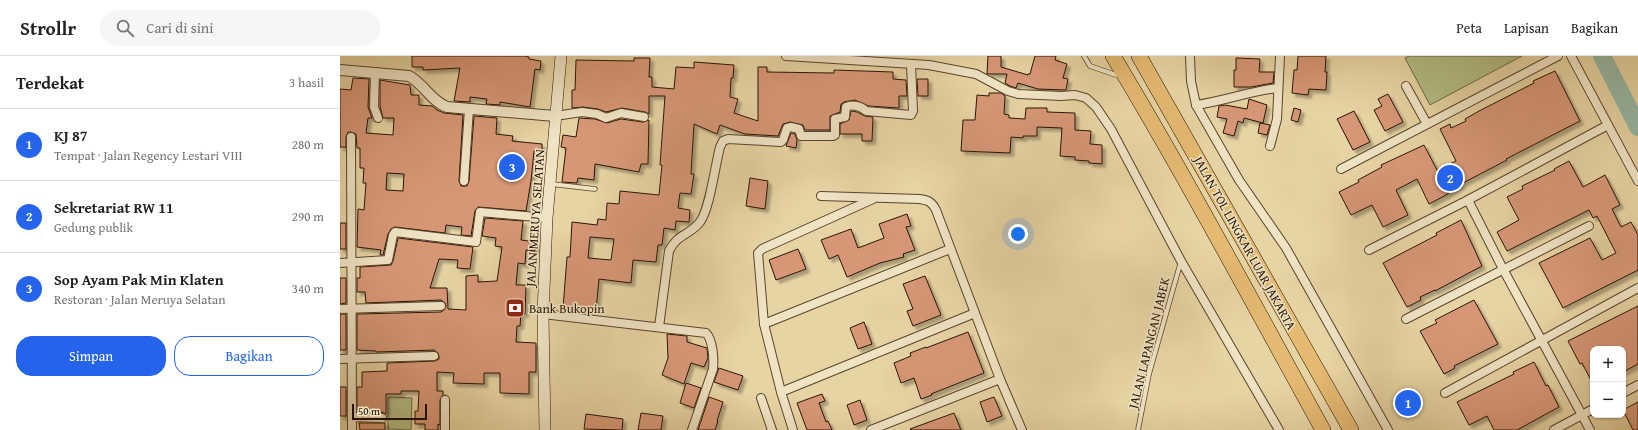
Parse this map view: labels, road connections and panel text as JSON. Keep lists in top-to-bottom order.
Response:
{
  "streets": {
    "highway": ["JALAN TOL LINGKAR LUAR JAKARTA"],
    "main road": ["JALAN MERUYA SELATAN"],
    "lane": ["JALAN LAPANGAN JABEK"]
  },
  "places": {
    "bank": ["Bank Bukopin"]
  },
  "scale_bar": "50 m",
  "page": {
    "header": "Strollr",
    "search": "Cari di sini",
    "nav": ["Peta", "Lapisan", "Bagikan"],
    "heading": ["Terdekat", "3 hasil"],
    "list": [
      {
        "mark": "1",
        "name": "KJ 87",
        "note": "Tempat · Jalan Regency Lestari VIII",
        "value": "280 m"
      },
      {
        "mark": "2",
        "name": "Sekretariat RW 11",
        "note": "Gedung publik",
        "value": "290 m"
      },
      {
        "mark": "3",
        "name": "Sop Ayam Pak Min Klaten",
        "note": "Restoran · Jalan Meruya Selatan",
        "value": "340 m"
      }
    ],
    "pins": ["3", "2", "1"],
    "buttons": ["Simpan", "Bagikan"],
    "map_buttons": ["+", "−"],
    "scale": "50 m"
  }
}
